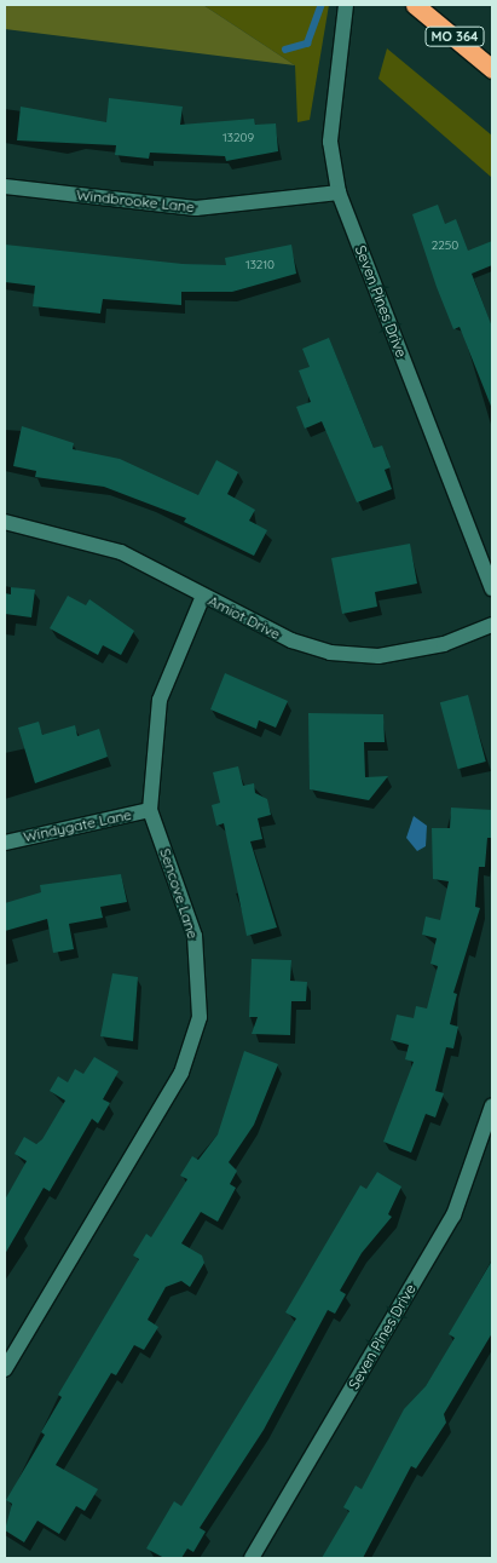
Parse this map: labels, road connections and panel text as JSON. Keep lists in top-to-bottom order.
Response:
{
  "streets": {
    "highway": ["MO 364"],
    "street": [
      "Windbrooke Lane",
      "Seven Pines Drive",
      "Amiot Drive",
      "Windygate Lane",
      "Sencove Lane"
    ]
  },
  "crossings": [
    ["Windbrooke Lane", "Seven Pines Drive"],
    ["Amiot Drive", "Sencove Lane"],
    ["Windygate Lane", "Sencove Lane"]
  ],
  "house_numbers": ["13209", "2250", "13210"]
}
